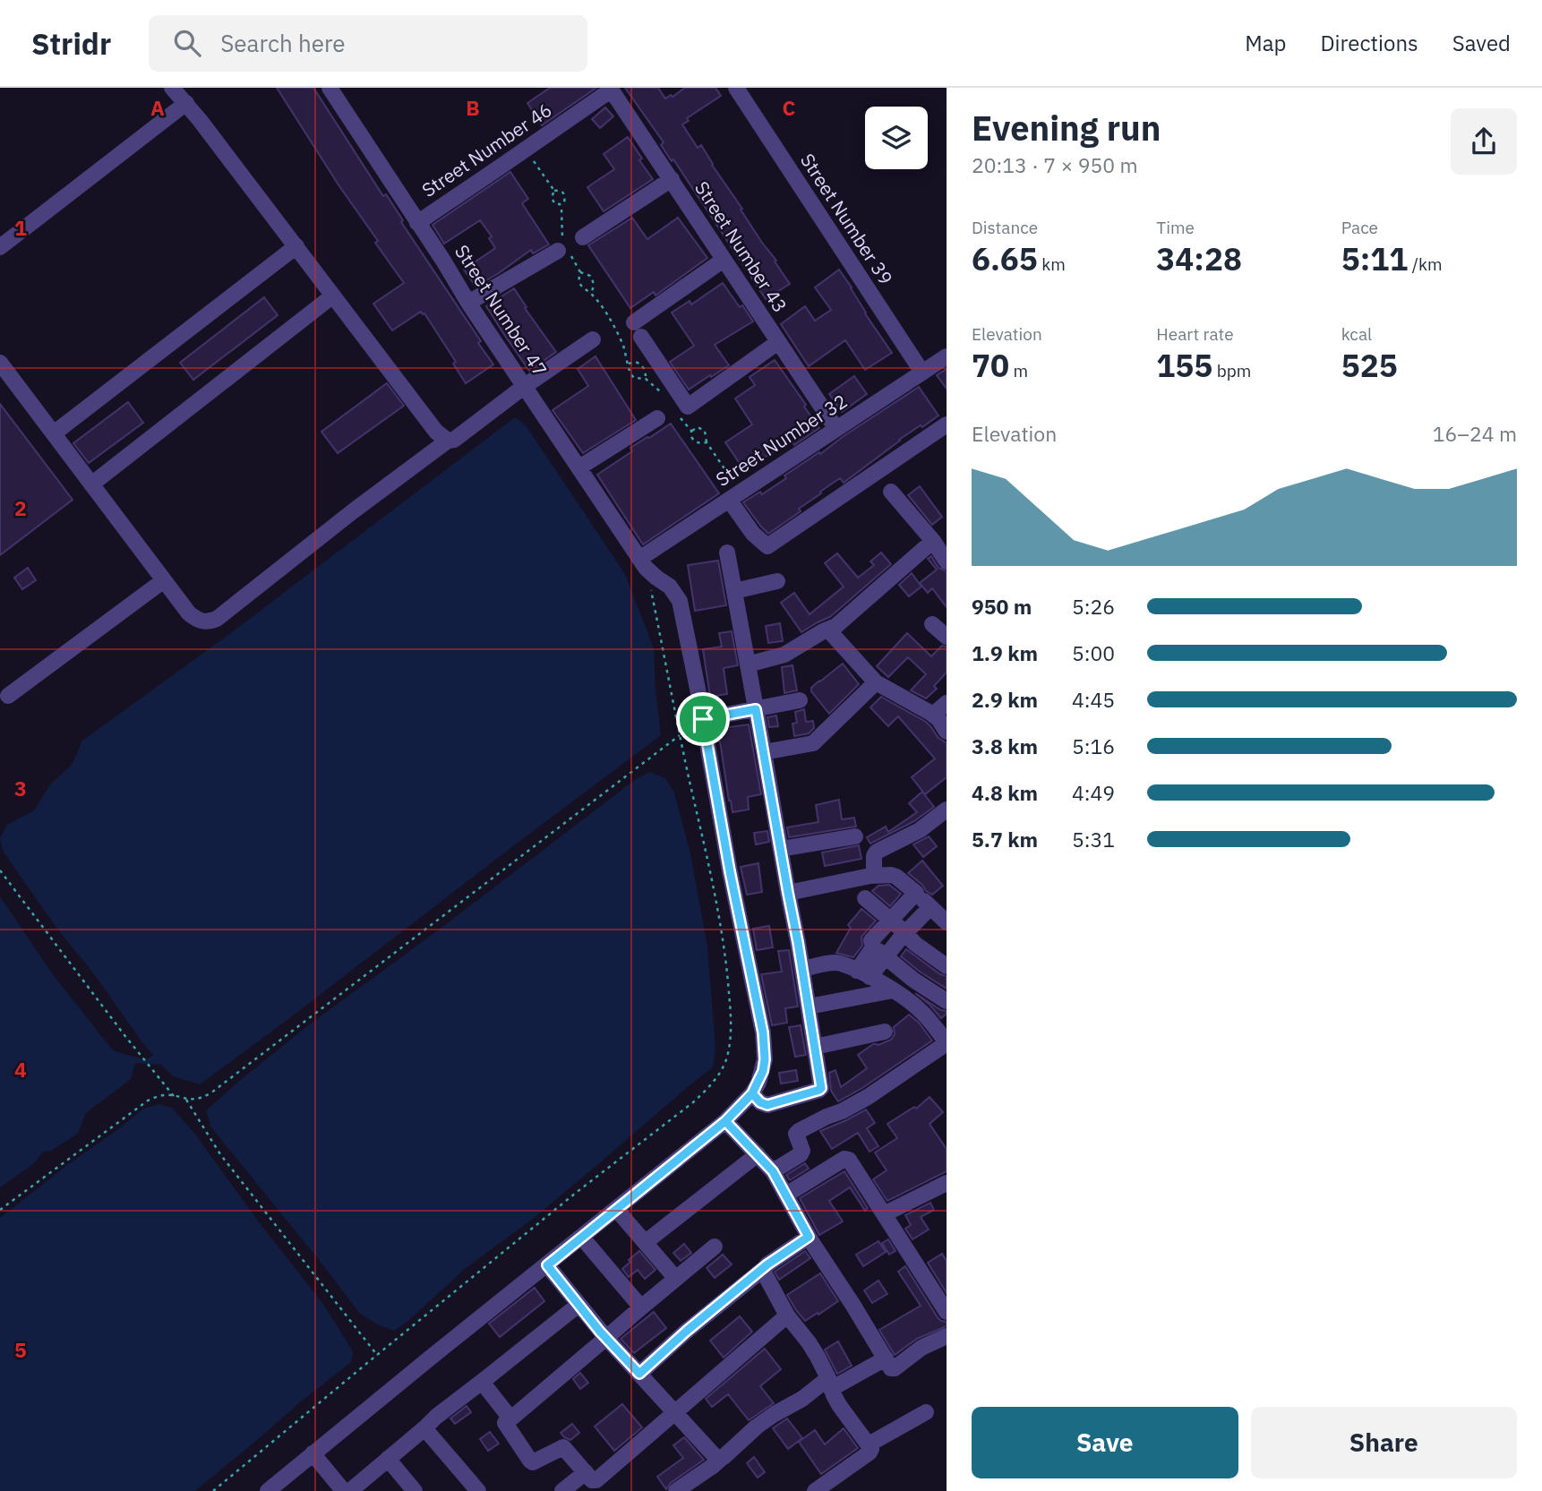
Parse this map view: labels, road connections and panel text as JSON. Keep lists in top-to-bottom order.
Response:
{
  "streets": {
    "street": [
      "Street Number 46",
      "Street Number 39",
      "Street Number 43",
      "Street Number 47",
      "Street Number 32"
    ]
  },
  "crossings": [
    ["Street Number 46", "Street Number 43"],
    ["Street Number 46", "Street Number 47"],
    ["Street Number 39", "Street Number 32"],
    ["Street Number 43", "Street Number 32"],
    ["Street Number 47", "Street Number 32"]
  ],
  "page": {
    "header": "Stridr",
    "search": "Search here",
    "nav": ["Map", "Directions", "Saved"],
    "heading": ["Evening run", "20:13 · 7 × 950 m"],
    "stats": [
      ["Distance", "6.65 km"],
      ["Time", "34:28"],
      ["Pace", "5:11 /km"],
      ["Elevation", "70 m"],
      ["Heart rate", "155 bpm"],
      ["kcal", "525"]
    ],
    "chart": ["Elevation", "16–24 m"],
    "list": [
      {
        "name": "950 m",
        "note": "5:26"
      },
      {
        "name": "1.9 km",
        "note": "5:00"
      },
      {
        "name": "2.9 km",
        "note": "4:45"
      },
      {
        "name": "3.8 km",
        "note": "5:16"
      },
      {
        "name": "4.8 km",
        "note": "4:49"
      },
      {
        "name": "5.7 km",
        "note": "5:31"
      }
    ],
    "buttons": ["Save", "Share"]
  },
  "grid": {
    "columns": ["A", "B", "C"],
    "rows": [
      "1",
      "2",
      "3",
      "4",
      "5"
    ]
  }
}
